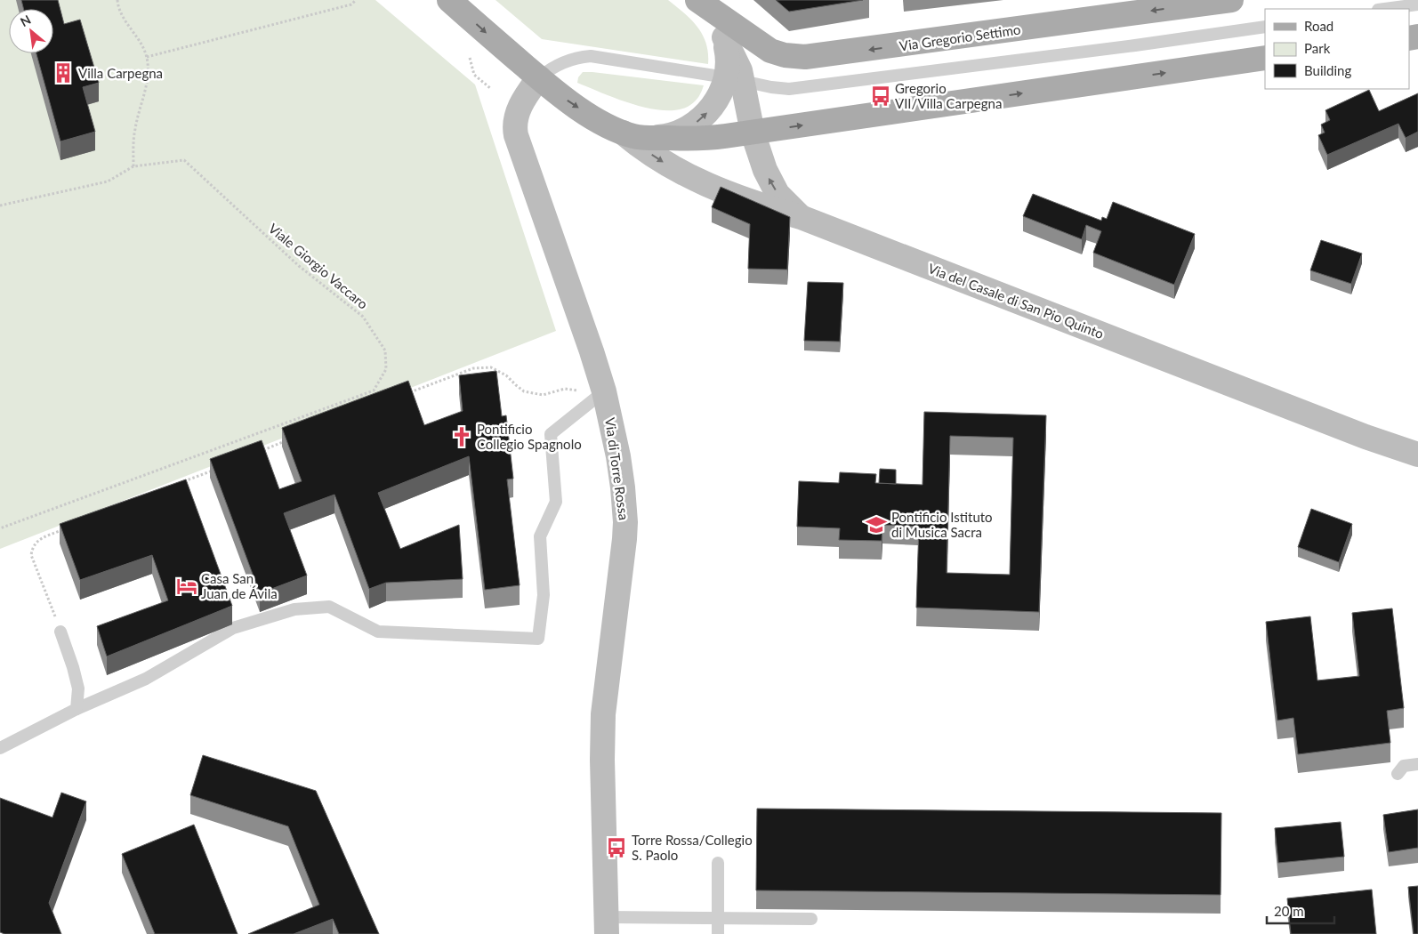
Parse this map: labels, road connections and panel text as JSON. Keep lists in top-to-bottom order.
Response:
{
  "streets": {
    "main road": ["Via Gregorio Settimo", "Via del Casale di San Pio Quinto", "Via di Torre Rossa"],
    "path": ["Viale Giorgio Vaccaro"]
  },
  "places": {
    "building": ["Villa Carpegna"],
    "bus stop": ["Gregorio VII/Villa Carpegna", "Torre Rossa/Collegio S. Paolo"],
    "church": ["Pontificio Collegio Spagnolo"],
    "school or university": ["Pontificio Istituto di Musica Sacra"],
    "hotel": ["Casa San Juan de Ávila"]
  },
  "legend": ["Road", "Park", "Building"],
  "scale_bar": "20 m",
  "north": "top left"
}
